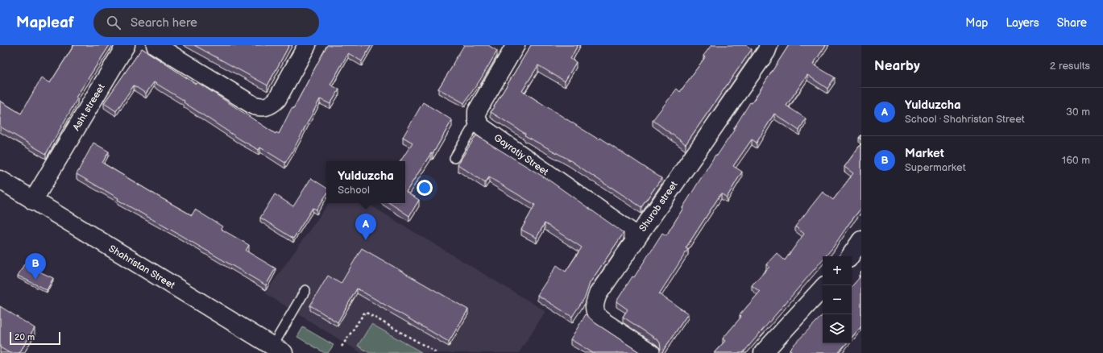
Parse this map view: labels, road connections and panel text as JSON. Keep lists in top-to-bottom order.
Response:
{
  "streets": {
    "street": ["Gayratiy Street", "Shurob street", "Shahristan Street"]
  },
  "crossings": [
    ["Gayratiy Street", "Shurob street"]
  ],
  "scale_bar": "20 m",
  "page": {
    "header": "Mapleaf",
    "search": "Search here",
    "nav": ["Map", "Layers", "Share"],
    "heading": ["Nearby", "2 results"],
    "list": [
      {
        "mark": "A",
        "name": "Yulduzcha",
        "note": "School · Shahristan Street",
        "value": "30 m"
      },
      {
        "mark": "B",
        "name": "Market",
        "note": "Supermarket",
        "value": "160 m"
      }
    ],
    "popup": ["Yulduzcha", "School"],
    "pins": ["A", "B"],
    "map_buttons": ["+", "−"],
    "scale": "20 m"
  }
}
